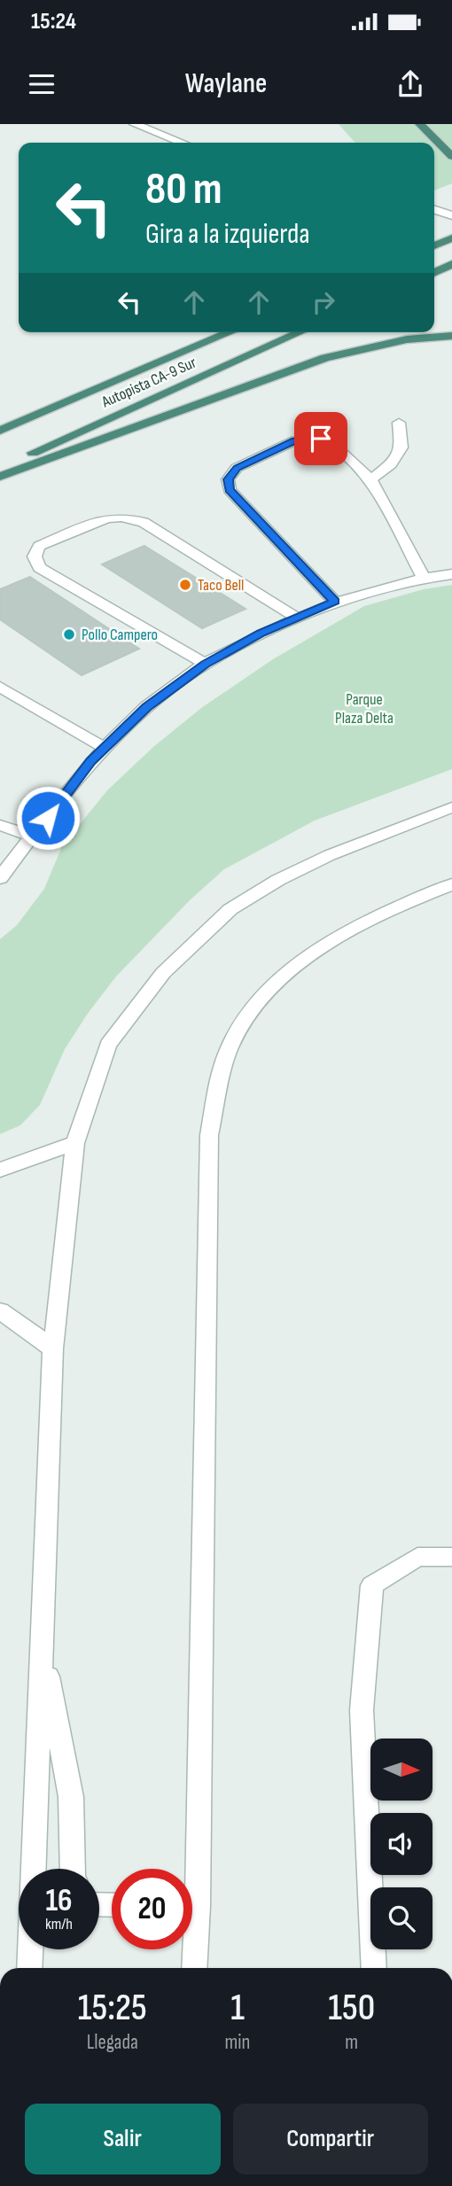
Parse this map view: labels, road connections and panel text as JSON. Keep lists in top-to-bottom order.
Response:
{
  "streets": {
    "highway": ["Autopista CA-9 Sur"]
  },
  "parks": ["Parque Plaza Delta"],
  "places": ["Taco Bell", "Pollo Campero"],
  "north": "right",
  "page": {
    "status": "15:24",
    "header": "Waylane",
    "turn": ["80 m", "Gira a la izquierda"],
    "speed": "16 km/h",
    "limit": "20",
    "eta": [
      "15:25",
      "Llegada",
      "1",
      "min",
      "150",
      "m"
    ],
    "buttons": ["Salir", "Compartir"]
  }
}
